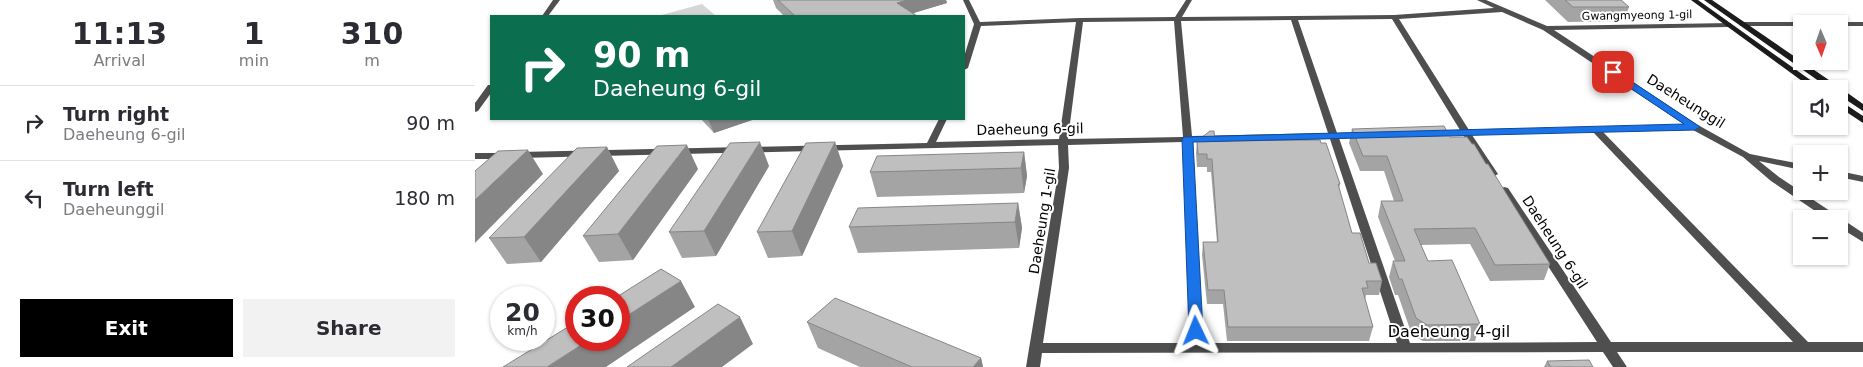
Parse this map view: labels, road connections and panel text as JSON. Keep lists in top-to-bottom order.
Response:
{
  "streets": {
    "street": [
      "Gwangmyeong 1-gil",
      "Daeheunggil",
      "Daeheung 6-gil",
      "Daeheung 1-gil",
      "Daeheung 4-gil"
    ]
  },
  "crossings": [
    ["Gwangmyeong 1-gil", "Daeheunggil"],
    ["Daeheung 6-gil", "Daeheung 1-gil"],
    ["Daeheung 6-gil", "Daeheung 4-gil"],
    ["Daeheung 1-gil", "Daeheung 4-gil"]
  ],
  "north": "bottom",
  "page": {
    "eta": [
      "11:13",
      "Arrival",
      "1",
      "min",
      "310",
      "m"
    ],
    "map_buttons": ["+", "−"],
    "turn": ["90 m", "Daeheung 6-gil"],
    "list": [
      {
        "name": "Turn right",
        "note": "Daeheung 6-gil",
        "value": "90 m"
      },
      {
        "name": "Turn left",
        "note": "Daeheunggil",
        "value": "180 m"
      }
    ],
    "speed": "20 km/h",
    "limit": "30",
    "buttons": ["Exit", "Share"]
  }
}
